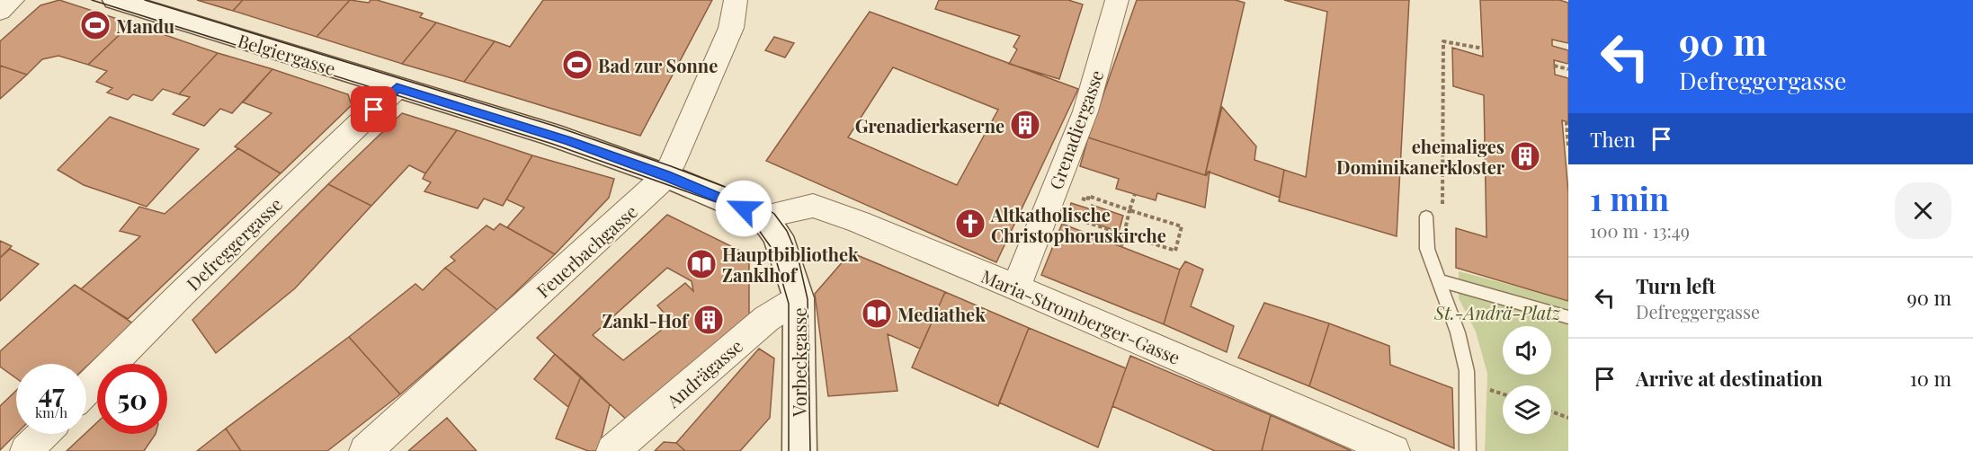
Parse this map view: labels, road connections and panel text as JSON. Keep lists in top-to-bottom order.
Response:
{
  "streets": {
    "main road": ["Belgiergasse", "Vorbeckgasse"],
    "street": [
      "Grenadiergasse",
      "Defreggergasse",
      "Feuerbachgasse",
      "Maria-Stromberger-Gasse",
      "Andrägasse"
    ]
  },
  "crossings": [
    ["Belgiergasse", "Defreggergasse"],
    ["Belgiergasse", "Feuerbachgasse"],
    ["Belgiergasse", "Maria-Stromberger-Gasse"],
    ["Belgiergasse", "Vorbeckgasse"],
    ["Grenadiergasse", "Maria-Stromberger-Gasse"],
    ["Maria-Stromberger-Gasse", "Vorbeckgasse"],
    ["Vorbeckgasse", "Andrägasse"]
  ],
  "parks": ["St.-Andrä-Platz"],
  "places": {
    "sports": ["Mandu", "Bad zur Sonne"],
    "building": ["Grenadierkaserne", "ehemaliges Dominikanerkloster", "Zankl-Hof"],
    "church": ["Altkatholische Christophoruskirche"],
    "library": ["Hauptbibliothek Zanklhof", "Mediathek"]
  },
  "page": {
    "turn": ["90 m", "Defreggergasse"],
    "then": "Then",
    "heading": ["1 min", "100 m · 13:49"],
    "list": [
      {
        "name": "Turn left",
        "note": "Defreggergasse",
        "value": "90 m"
      },
      {
        "name": "Arrive at destination",
        "value": "10 m"
      }
    ],
    "speed": "47 km/h",
    "limit": "50"
  }
}
